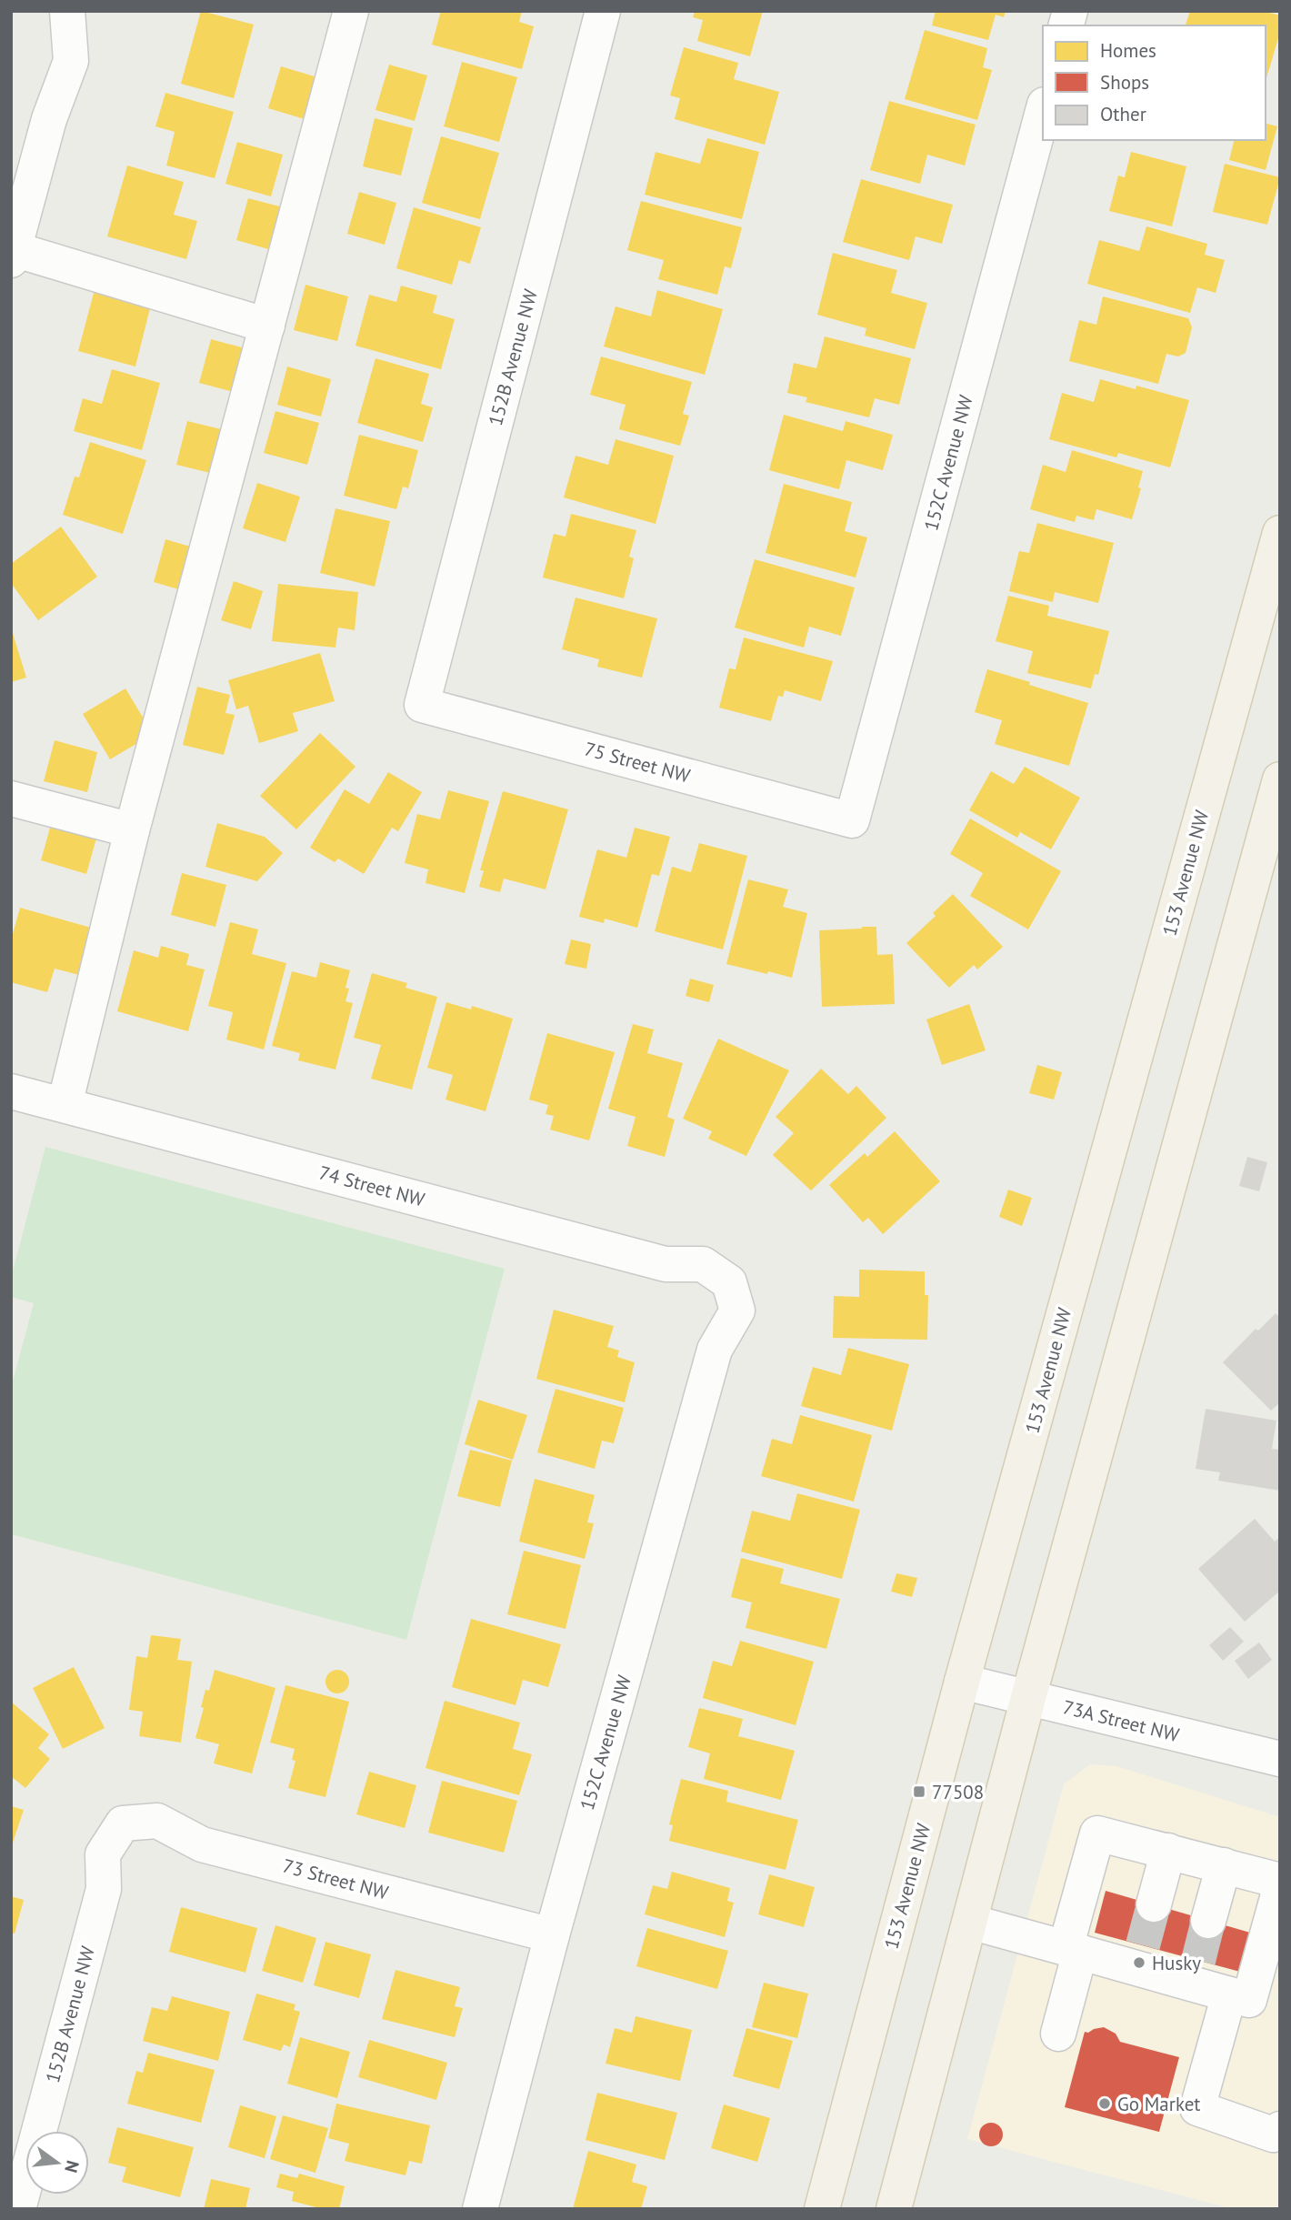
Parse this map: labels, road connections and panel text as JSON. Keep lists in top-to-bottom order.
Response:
{
  "streets": {
    "main road": ["153 Avenue NW"],
    "street": [
      "152B Avenue NW",
      "152C Avenue NW",
      "75 Street NW",
      "74 Street NW",
      "73A Street NW",
      "73 Street NW"
    ]
  },
  "crossings": [
    ["152B Avenue NW", "75 Street NW"],
    ["152B Avenue NW", "73 Street NW"],
    ["152C Avenue NW", "75 Street NW"],
    ["152C Avenue NW", "74 Street NW"],
    ["152C Avenue NW", "73 Street NW"],
    ["153 Avenue NW", "73A Street NW"]
  ],
  "places": {
    "transit": ["77508"],
    "other": ["Husky", "Go Market"]
  },
  "legend": ["Homes", "Shops", "Other"],
  "north": "right"
}
